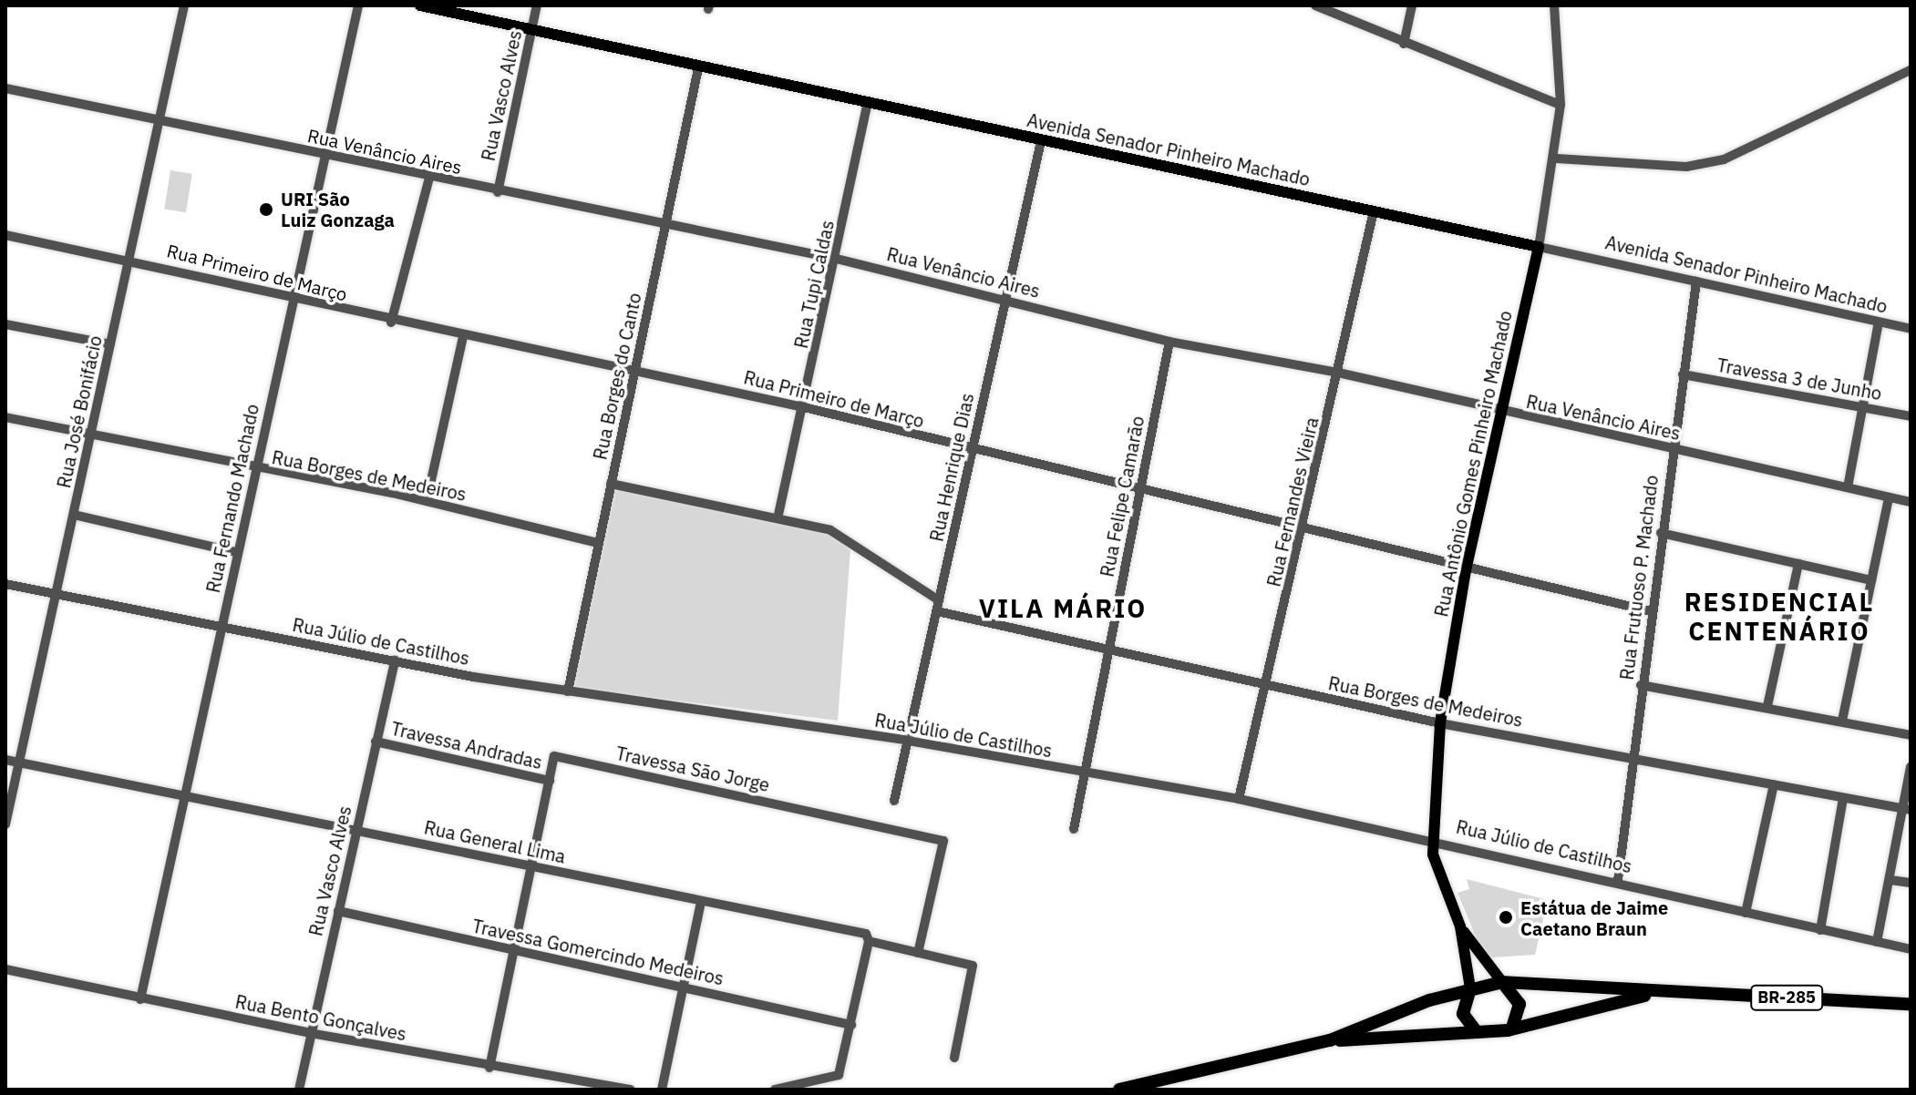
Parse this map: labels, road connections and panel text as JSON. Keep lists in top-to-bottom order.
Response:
{
  "streets": {
    "highway": ["BR-285"],
    "main road": ["Avenida Senador Pinheiro Machado", "Rua Antônio Gomes Pinheiro Machado"],
    "street": [
      "Rua Vasco Alves",
      "Rua Venâncio Aires",
      "Rua Primeiro de Março",
      "Rua Tupi Caldas",
      "Rua Borges do Canto",
      "Travessa 3 de Junho",
      "Rua José Bonifácio",
      "Rua Henrique Dias",
      "Rua Borges de Medeiros",
      "Rua Felipe Camarão",
      "Rua Fernando Machado",
      "Rua Fernandes Vieira",
      "Rua Frutuoso P. Machado",
      "Rua Júlio de Castilhos",
      "Travessa Andradas",
      "Travessa São Jorge",
      "Rua General Lima",
      "Travessa Gomercindo Medeiros",
      "Rua Bento Gonçalves"
    ]
  },
  "crossings": [
    ["Rua Vasco Alves", "Avenida Senador Pinheiro Machado"],
    ["Rua Vasco Alves", "Rua Venâncio Aires"],
    ["Rua Vasco Alves", "Rua Júlio de Castilhos"],
    ["Rua Vasco Alves", "Travessa Andradas"],
    ["Rua Vasco Alves", "Rua General Lima"],
    ["Rua Vasco Alves", "Travessa Gomercindo Medeiros"],
    ["Rua Vasco Alves", "Rua Bento Gonçalves"],
    ["Avenida Senador Pinheiro Machado", "Rua Tupi Caldas"],
    ["Avenida Senador Pinheiro Machado", "Rua Borges do Canto"],
    ["Avenida Senador Pinheiro Machado", "Rua Antônio Gomes Pinheiro Machado"],
    ["Avenida Senador Pinheiro Machado", "Rua Henrique Dias"],
    ["Avenida Senador Pinheiro Machado", "Rua Fernandes Vieira"],
    ["Avenida Senador Pinheiro Machado", "Rua Frutuoso P. Machado"],
    ["Rua Venâncio Aires", "Rua Tupi Caldas"],
    ["Rua Venâncio Aires", "Rua Borges do Canto"],
    ["Rua Venâncio Aires", "Rua José Bonifácio"],
    ["Rua Venâncio Aires", "Rua Antônio Gomes Pinheiro Machado"],
    ["Rua Venâncio Aires", "Rua Henrique Dias"],
    ["Rua Venâncio Aires", "Rua Felipe Camarão"],
    ["Rua Venâncio Aires", "Rua Fernando Machado"],
    ["Rua Venâncio Aires", "Rua Fernandes Vieira"],
    ["Rua Venâncio Aires", "Rua Frutuoso P. Machado"],
    ["Rua Primeiro de Março", "Rua Tupi Caldas"],
    ["Rua Primeiro de Março", "Rua Borges do Canto"],
    ["Rua Primeiro de Março", "Rua José Bonifácio"],
    ["Rua Primeiro de Março", "Rua Antônio Gomes Pinheiro Machado"],
    ["Rua Primeiro de Março", "Rua Henrique Dias"],
    ["Rua Primeiro de Março", "Rua Felipe Camarão"],
    ["Rua Primeiro de Março", "Rua Fernando Machado"],
    ["Rua Primeiro de Março", "Rua Fernandes Vieira"],
    ["Rua Primeiro de Março", "Rua Frutuoso P. Machado"],
    ["Rua Tupi Caldas", "Rua Borges de Medeiros"],
    ["Rua Borges do Canto", "Rua Borges de Medeiros"],
    ["Rua Borges do Canto", "Rua Júlio de Castilhos"],
    ["Travessa 3 de Junho", "Rua Frutuoso P. Machado"],
    ["Rua José Bonifácio", "Rua Borges de Medeiros"],
    ["Rua José Bonifácio", "Rua Júlio de Castilhos"],
    ["Rua José Bonifácio", "Rua General Lima"],
    ["Rua Antônio Gomes Pinheiro Machado", "Rua Borges de Medeiros"],
    ["Rua Antônio Gomes Pinheiro Machado", "Rua Júlio de Castilhos"],
    ["Rua Antônio Gomes Pinheiro Machado", "BR-285"],
    ["Rua Henrique Dias", "Rua Borges de Medeiros"],
    ["Rua Henrique Dias", "Rua Júlio de Castilhos"],
    ["Rua Borges de Medeiros", "Rua Felipe Camarão"],
    ["Rua Borges de Medeiros", "Rua Fernando Machado"],
    ["Rua Borges de Medeiros", "Rua Fernandes Vieira"],
    ["Rua Borges de Medeiros", "Rua Frutuoso P. Machado"],
    ["Rua Felipe Camarão", "Rua Júlio de Castilhos"],
    ["Rua Fernando Machado", "Rua Júlio de Castilhos"],
    ["Rua Fernando Machado", "Rua General Lima"],
    ["Rua Fernando Machado", "Rua Bento Gonçalves"],
    ["Rua Fernandes Vieira", "Rua Júlio de Castilhos"],
    ["Rua Frutuoso P. Machado", "Rua Júlio de Castilhos"],
    ["Travessa Andradas", "Travessa São Jorge"],
    ["Travessa São Jorge", "Rua General Lima"]
  ],
  "districts": ["RESIDENCIAL CENTENÁRIO", "VILA MÁRIO"],
  "places": ["URI São Luiz Gonzaga", "Estátua de Jaime Caetano Braun"]
}
